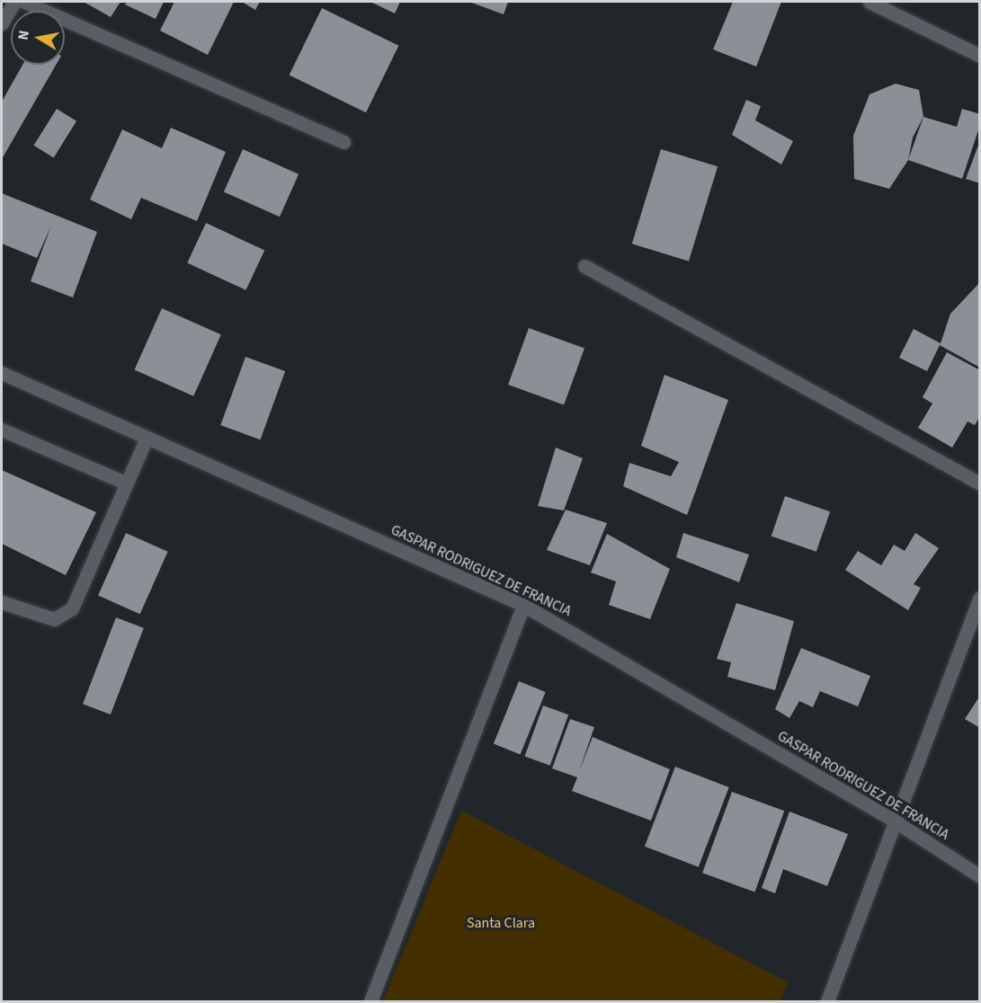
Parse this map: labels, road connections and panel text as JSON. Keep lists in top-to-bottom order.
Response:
{
  "streets": {
    "street": ["GASPAR RODRIGUEZ DE FRANCIA"]
  },
  "parks": ["Santa Clara"],
  "north": "left"
}
